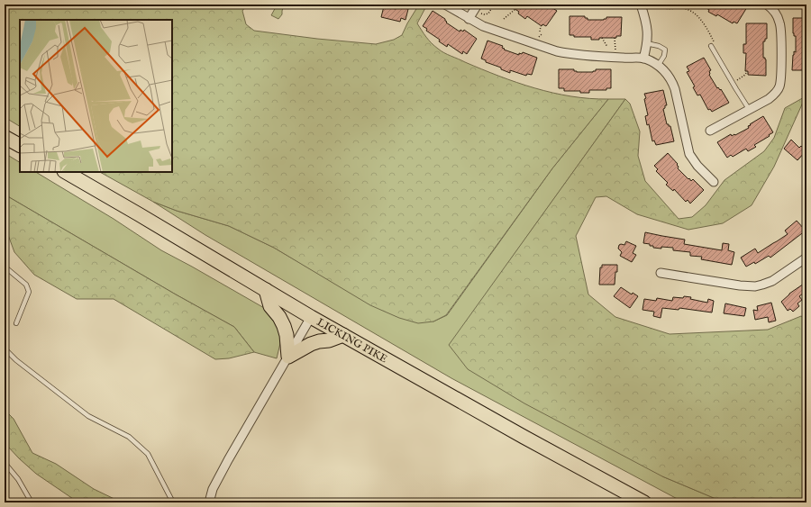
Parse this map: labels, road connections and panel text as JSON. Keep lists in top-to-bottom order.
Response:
{
  "streets": {
    "main road": ["LICKING PIKE"]
  }
}
